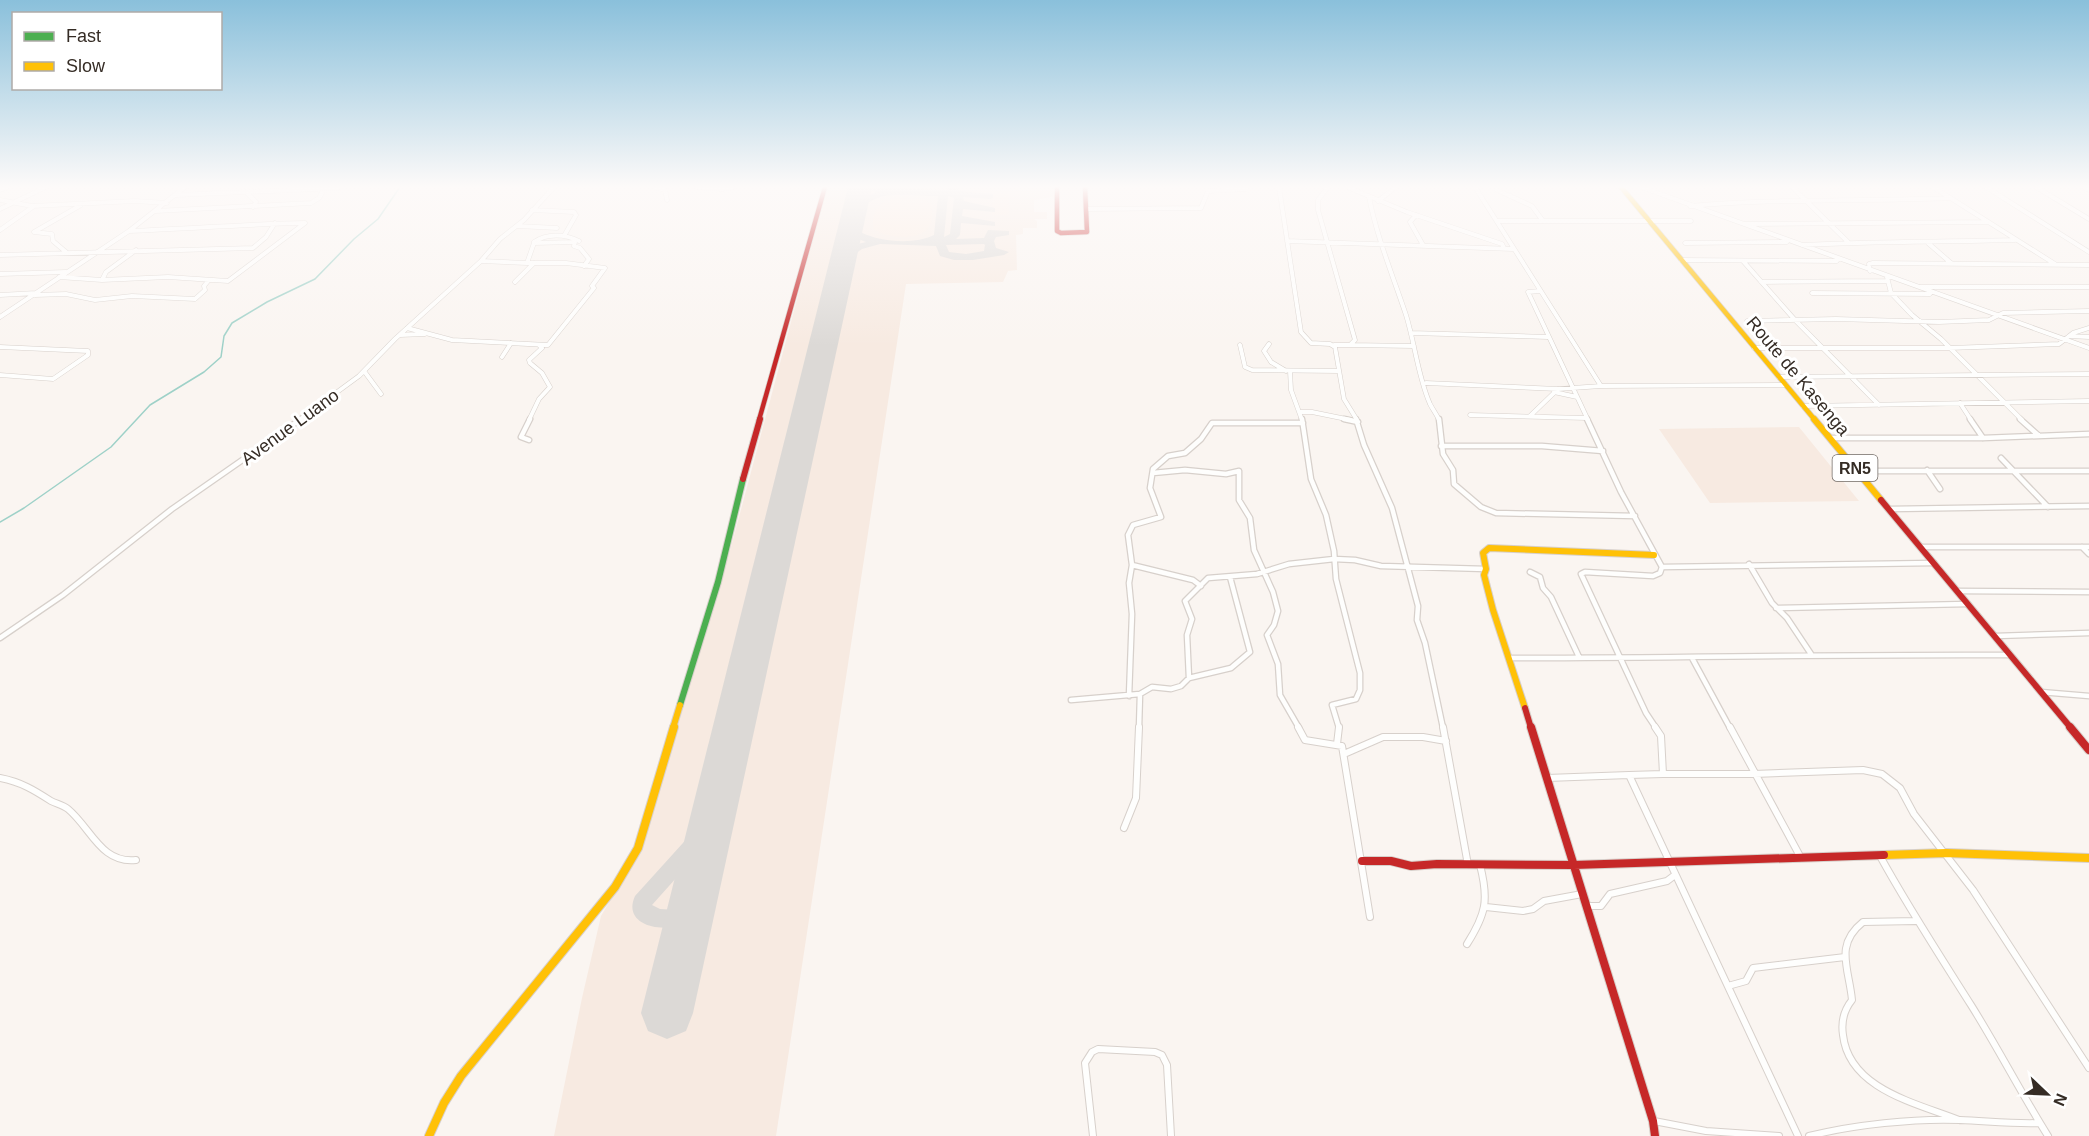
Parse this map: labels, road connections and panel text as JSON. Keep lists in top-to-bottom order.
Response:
{
  "streets": {
    "main road": ["Route de Kasenga", "RN5"],
    "street": ["Avenue Luano"]
  },
  "legend": ["Fast", "Slow"],
  "north": "bottom right"
}
